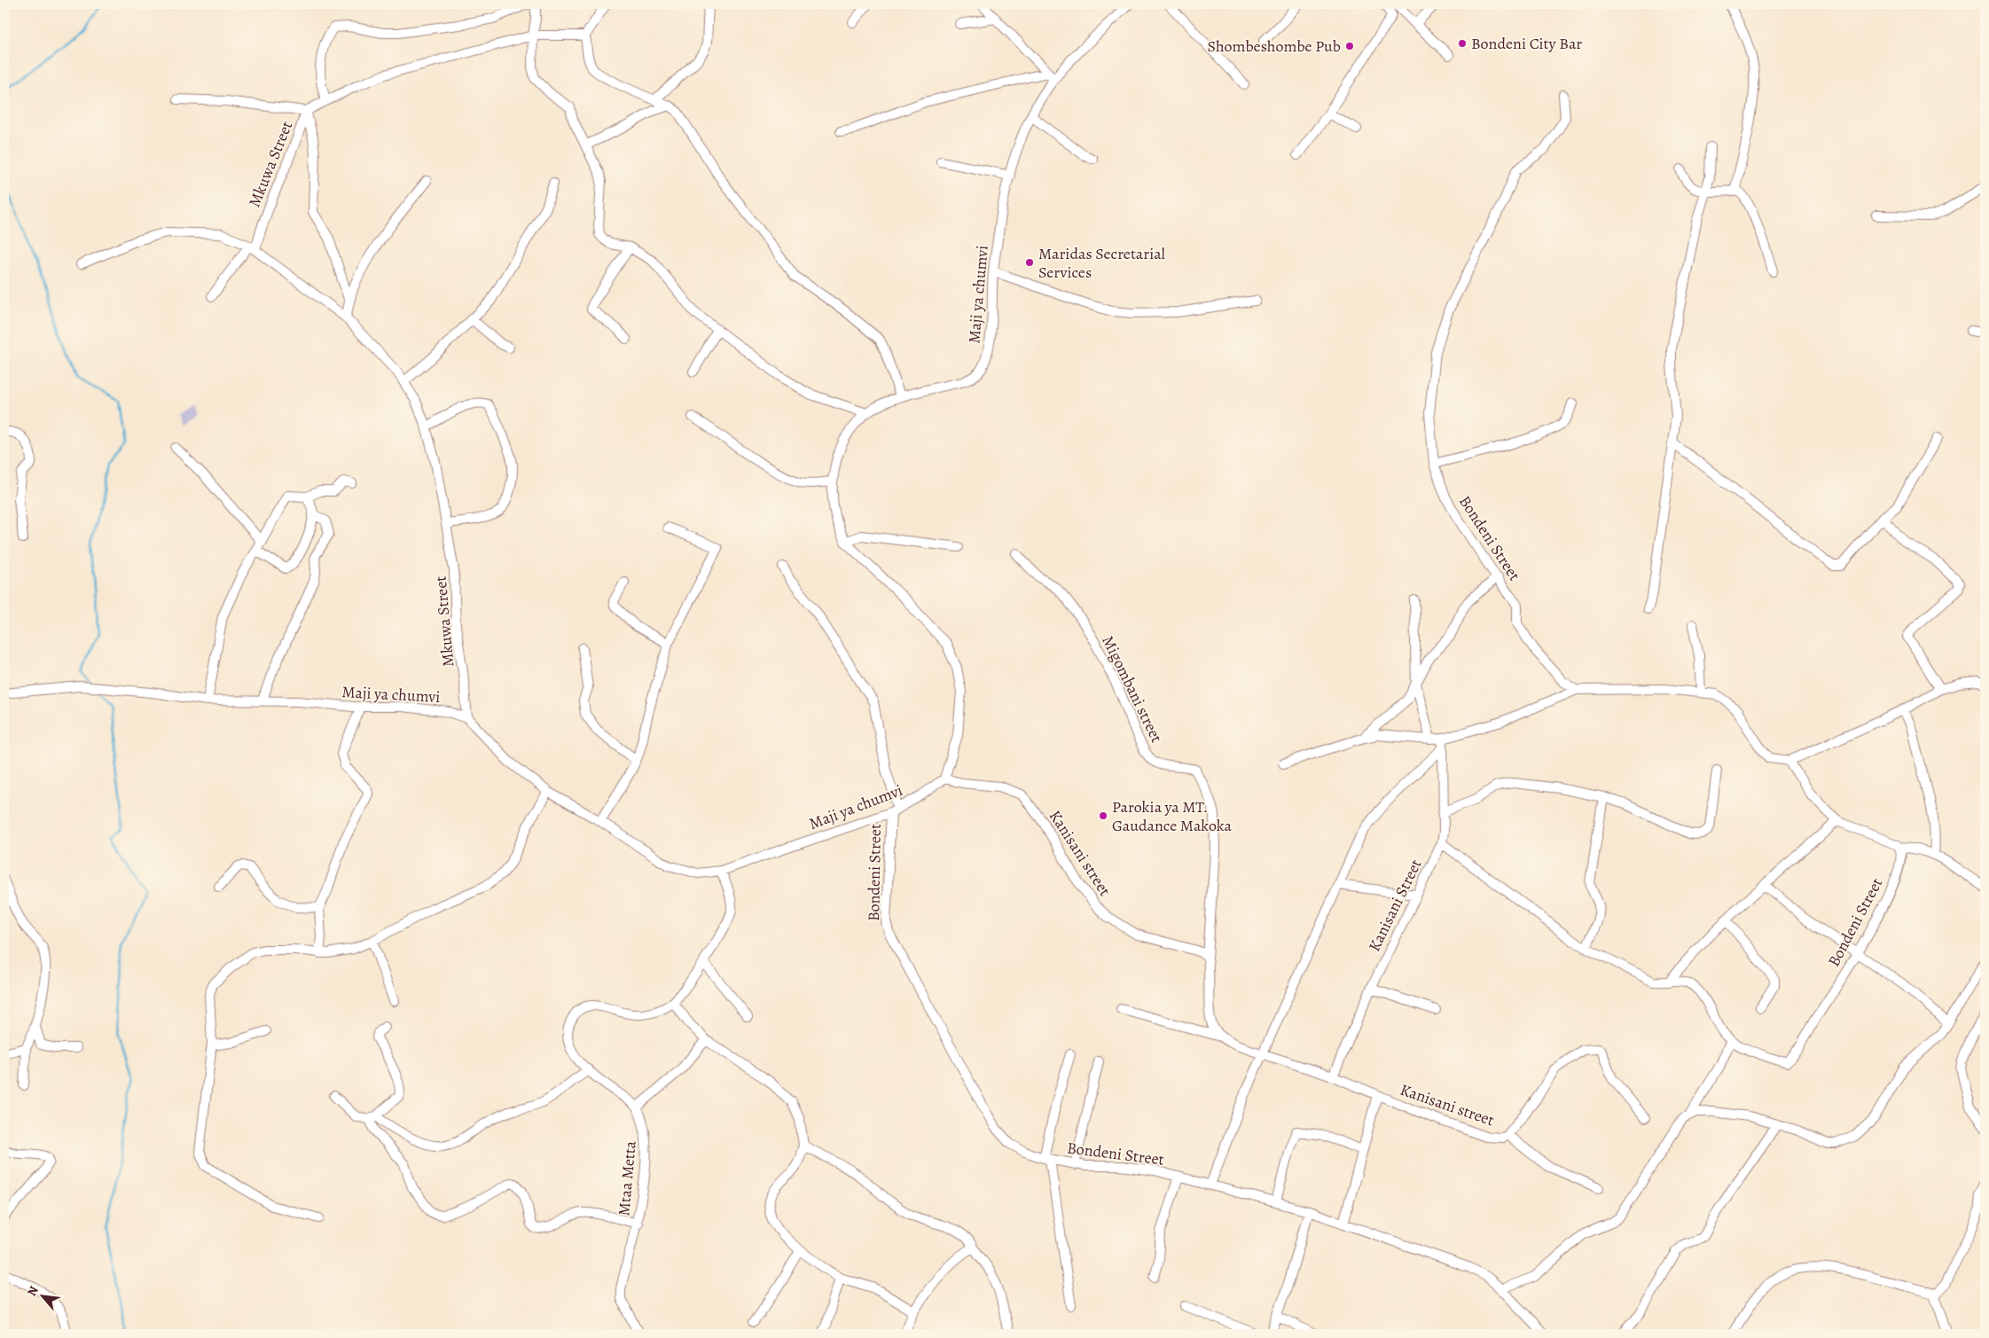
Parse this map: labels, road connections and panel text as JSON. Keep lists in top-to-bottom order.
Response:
{
  "streets": {
    "street": [
      "Mkuwa Street",
      "Maji ya chumvi",
      "Bondeni Street",
      "Migombani street",
      "Kanisani street",
      "Kanisani Street",
      "Mtaa Metta"
    ]
  },
  "crossings": [
    ["Mkuwa Street", "Maji ya chumvi"],
    ["Maji ya chumvi", "Bondeni Street"],
    ["Maji ya chumvi", "Kanisani street"],
    ["Bondeni Street", "Kanisani street"],
    ["Migombani street", "Kanisani street"],
    ["Kanisani street", "Kanisani Street"]
  ],
  "places": [
    "Bondeni City Bar",
    "Shombeshombe Pub",
    "Maridas Secretarial Services",
    "Parokia ya MT. Gaudance Makoka"
  ],
  "north": "top left"
}
